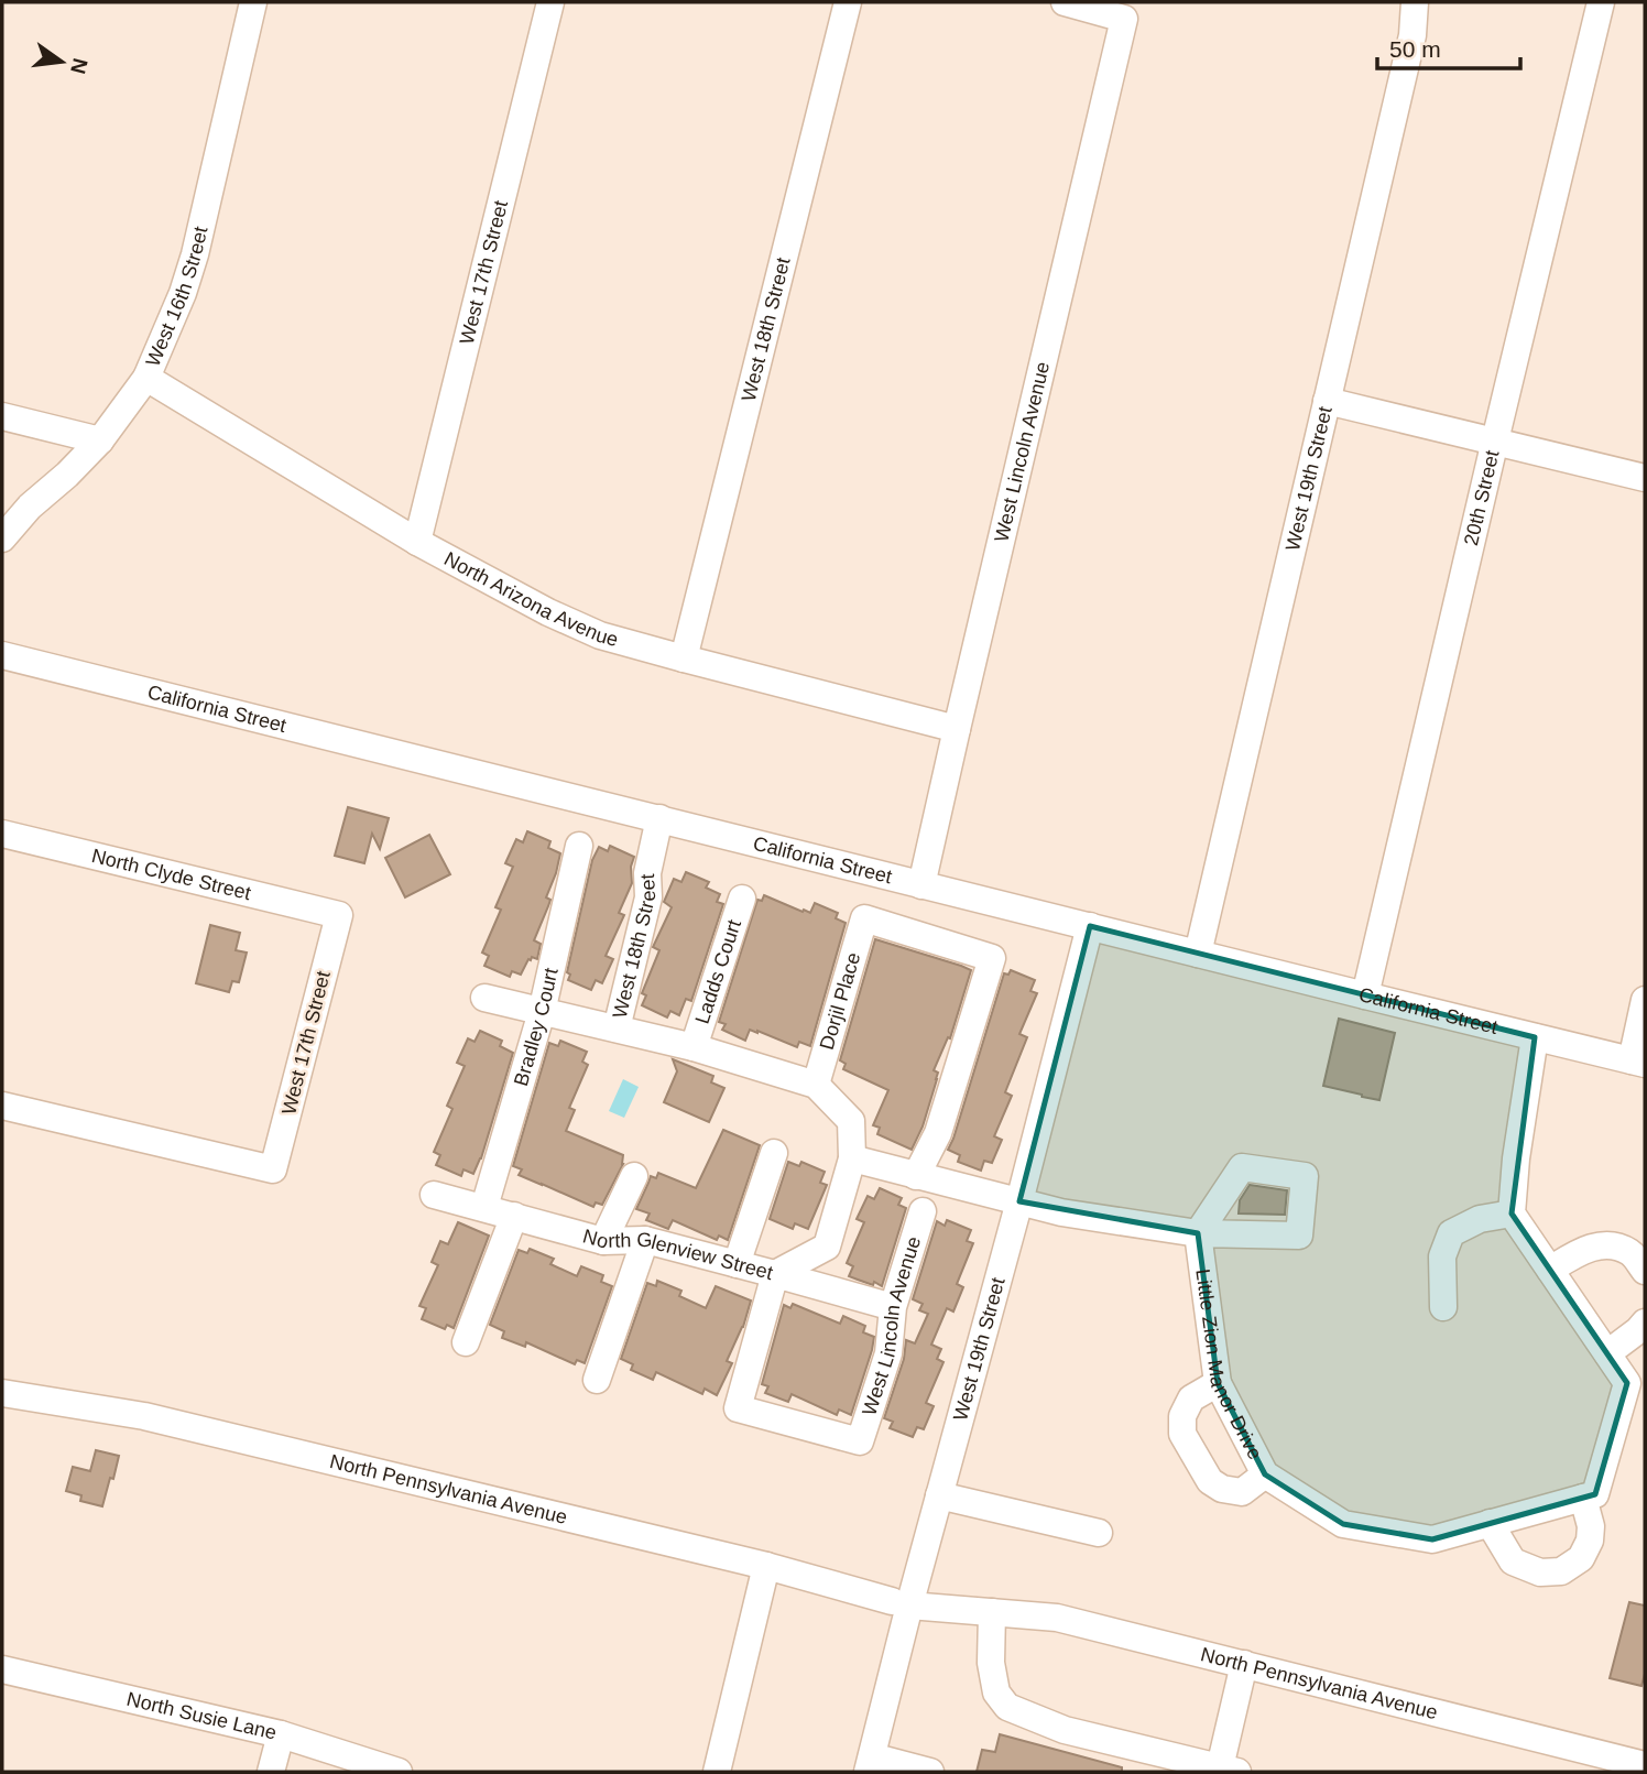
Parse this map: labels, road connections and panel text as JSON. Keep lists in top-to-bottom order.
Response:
{
  "streets": {
    "street": [
      "West 17th Street",
      "West 16th Street",
      "West 18th Street",
      "West Lincoln Avenue",
      "West 19th Street",
      "20th Street",
      "North Arizona Avenue",
      "California Street",
      "North Clyde Street",
      "Ladds Court",
      "Dorjil Place",
      "Bradley Court",
      "North Glenview Street",
      "Little Zion Manor Drive",
      "North Pennsylvania Avenue",
      "North Susie Lane"
    ]
  },
  "crossings": [
    ["West 17th Street", "North Arizona Avenue"],
    ["West 17th Street", "North Clyde Street"],
    ["West 16th Street", "North Arizona Avenue"],
    ["West 18th Street", "North Arizona Avenue"],
    ["West 18th Street", "California Street"],
    ["West Lincoln Avenue", "North Arizona Avenue"],
    ["West Lincoln Avenue", "California Street"],
    ["West Lincoln Avenue", "North Glenview Street"],
    ["West 19th Street", "California Street"],
    ["West 19th Street", "Little Zion Manor Drive"],
    ["West 19th Street", "North Pennsylvania Avenue"],
    ["20th Street", "California Street"],
    ["Dorjil Place", "North Glenview Street"],
    ["Bradley Court", "North Glenview Street"]
  ],
  "scale_bar": "50 m",
  "north": "right"
}
